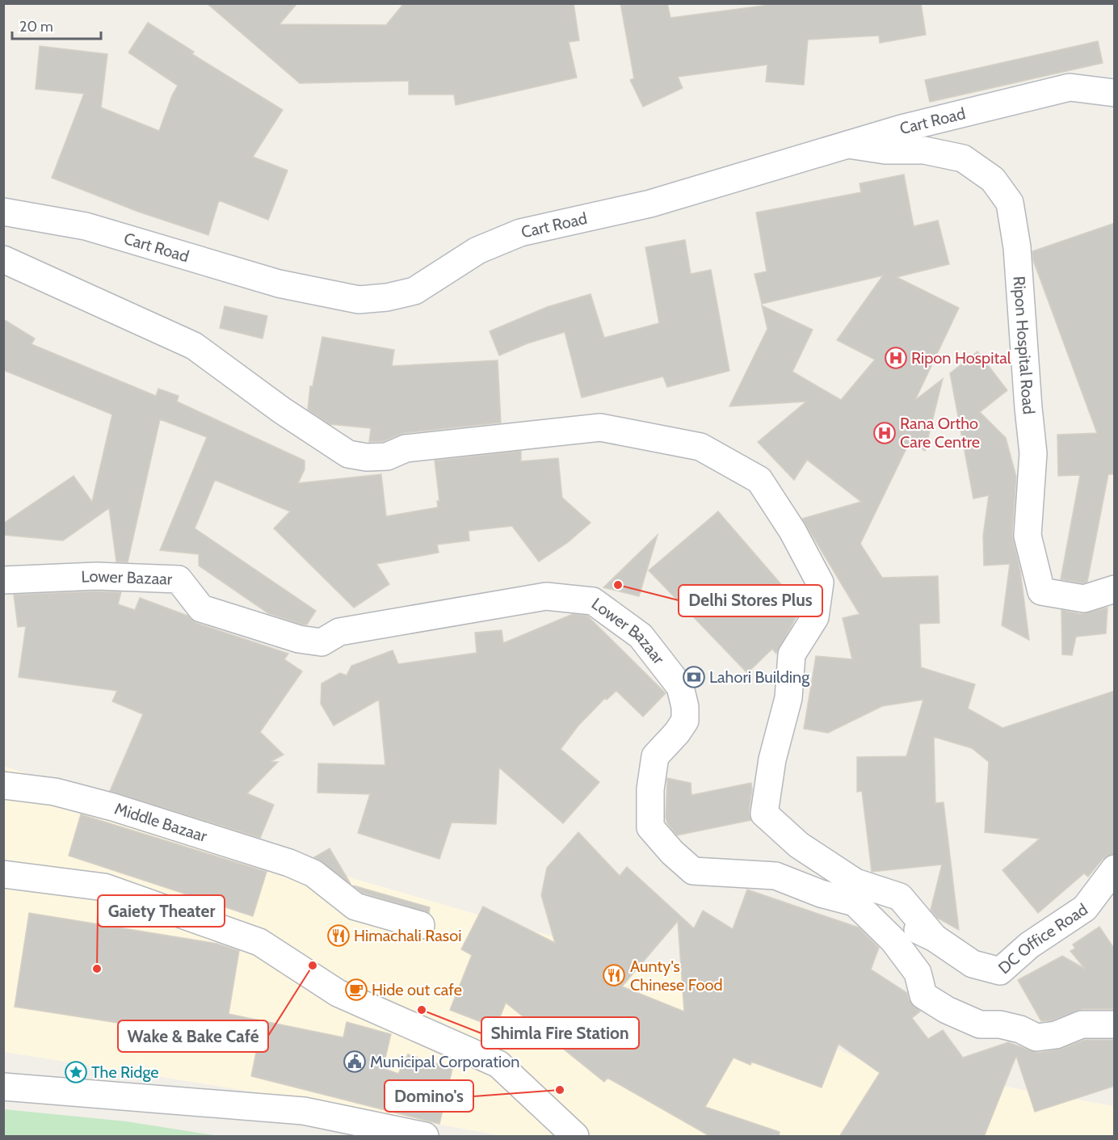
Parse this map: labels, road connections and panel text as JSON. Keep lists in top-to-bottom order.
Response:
{
  "streets": {
    "street": [
      "Cart Road",
      "Ripon Hospital Road",
      "Lower Bazaar",
      "Middle Bazaar",
      "DC Office Road"
    ]
  },
  "crossings": [
    ["Cart Road", "Ripon Hospital Road"],
    ["Lower Bazaar", "DC Office Road"]
  ],
  "places": {
    "hospital": ["Ripon Hospital", "Rana Ortho Care Centre"],
    "other": [
      "Delhi Stores Plus",
      "Wake & Bake Café",
      "Gaiety Theater",
      "Shimla Fire Station",
      "Domino's"
    ],
    "bank": ["Lahori Building"],
    "restaurant": ["Himachali Rasoi", "Aunty's Chinese Food"],
    "cafe": ["Hide out cafe"],
    "public building": ["Municipal Corporation"],
    "place": ["The Ridge"]
  },
  "scale_bar": "20 m"
}
